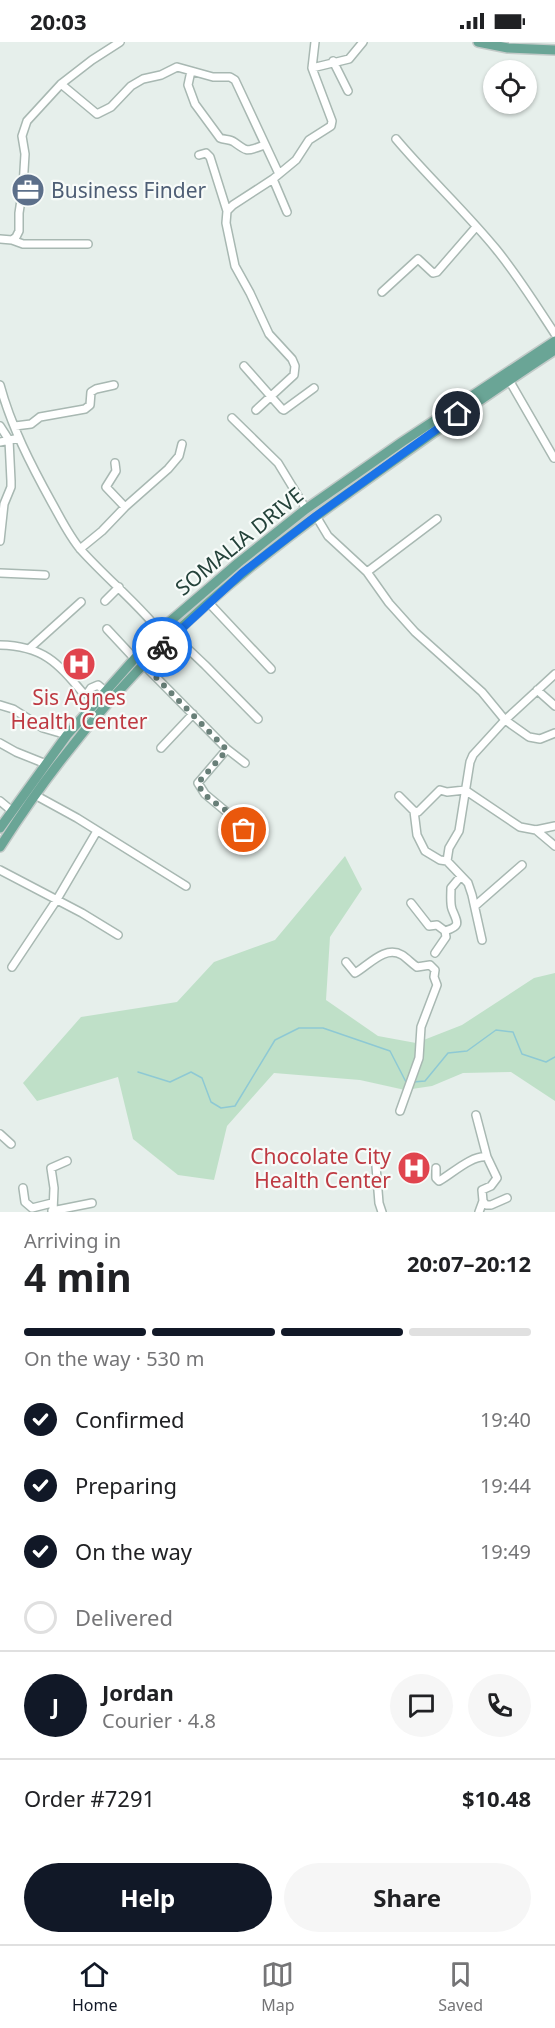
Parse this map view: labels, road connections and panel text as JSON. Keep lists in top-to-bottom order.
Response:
{
  "streets": {
    "main road": ["SOMALIA DRIVE"]
  },
  "places": {
    "office": ["Business Finder"],
    "hospital": ["Sis Agnes Health Center", "Chocolate City Health Center"]
  },
  "page": {
    "status": "20:03",
    "heading": ["4 min", "Arriving in", "20:07–20:12"],
    "panel": [
      "Jordan",
      "Courier · 4.8",
      "Order #7291",
      "$10.48"
    ],
    "bar": "On the way · 530 m",
    "list": [
      ["Confirmed", "19:40"],
      ["Preparing", "19:44"],
      ["On the way", "19:49"],
      "Delivered"
    ],
    "round": "J",
    "buttons": ["Help", "Share"],
    "tabs": ["Home", "Map", "Saved"]
  }
}
